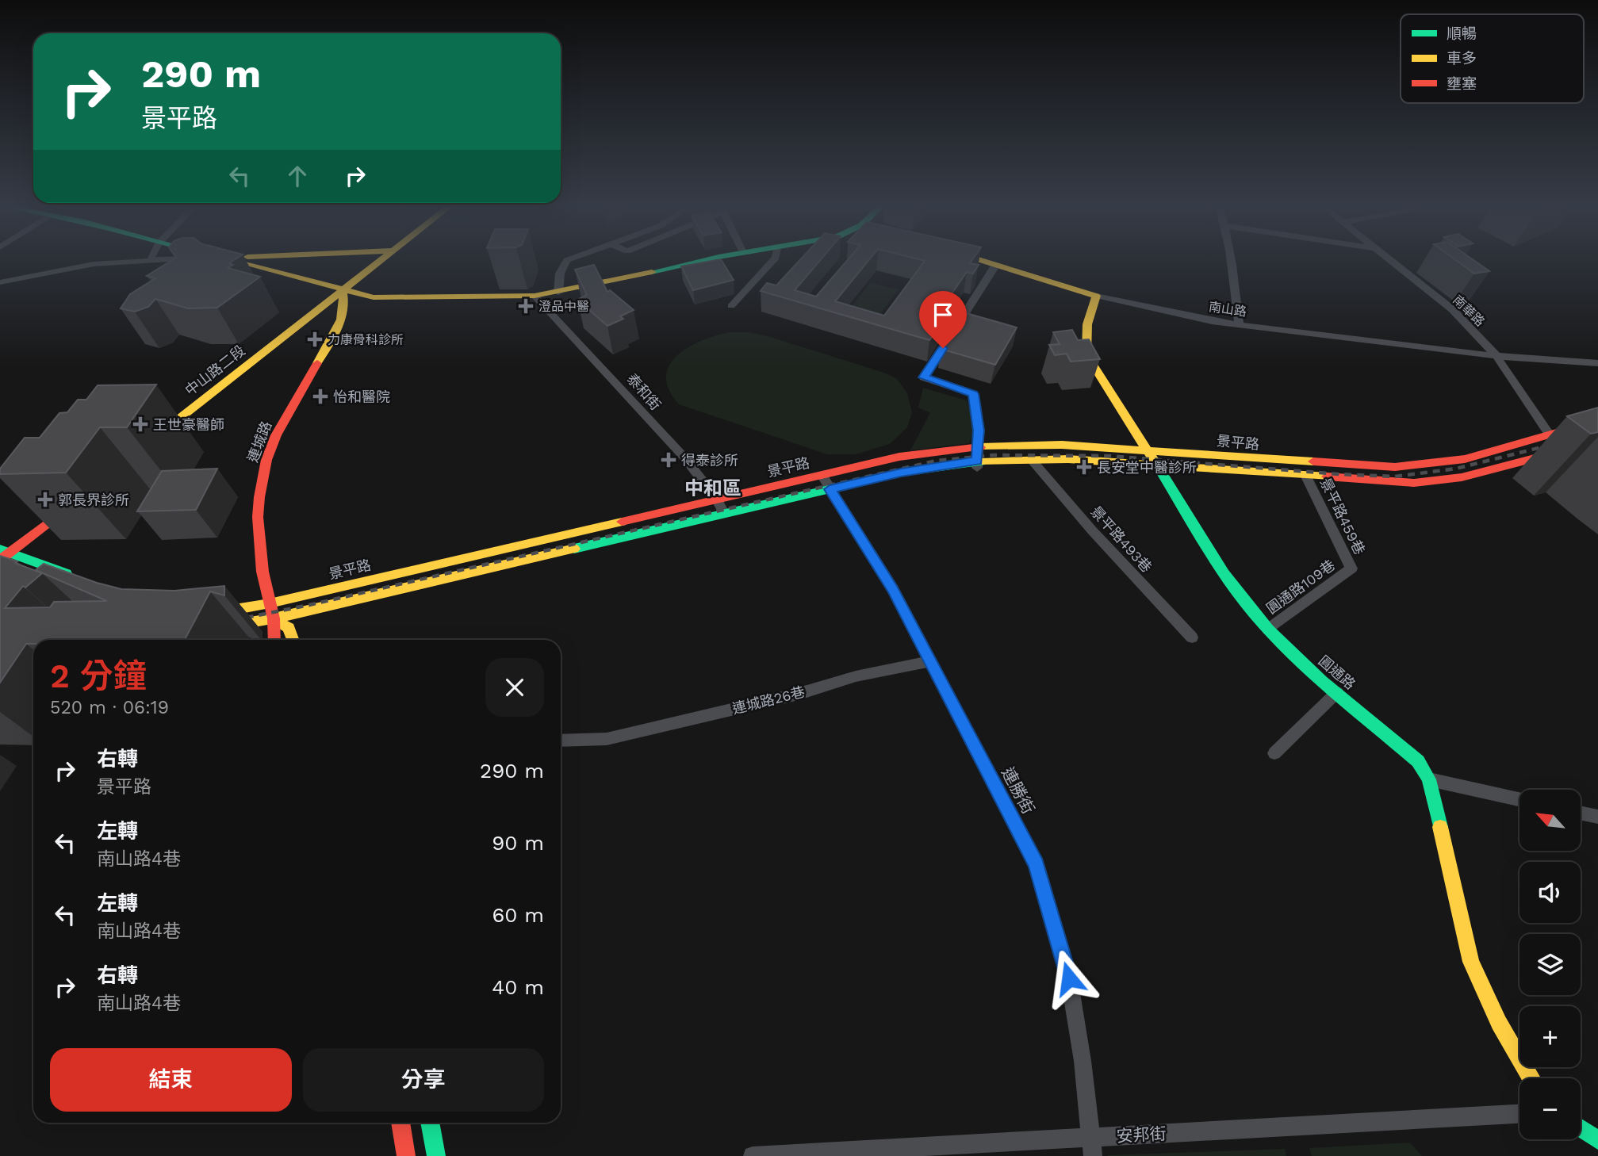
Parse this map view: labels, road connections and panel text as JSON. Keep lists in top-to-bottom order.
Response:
{
  "streets": {
    "street": [
      "南山路",
      "南華路",
      "中山路二段",
      "泰和街",
      "連城路",
      "景平路",
      "景平路459巷",
      "景平路493巷",
      "圓通路109巷",
      "圓通路",
      "連城路26巷",
      "連勝街",
      "安邦街"
    ]
  },
  "crossings": [
    ["南山路", "南華路"],
    ["南山路", "圓通路"],
    ["南華路", "景平路"],
    ["中山路二段", "連城路"],
    ["泰和街", "景平路"],
    ["連城路", "景平路"],
    ["景平路", "景平路459巷"],
    ["景平路", "景平路493巷"],
    ["景平路", "圓通路"],
    ["景平路", "連勝街"],
    ["景平路459巷", "圓通路109巷"],
    ["圓通路109巷", "圓通路"],
    ["連城路26巷", "連勝街"],
    ["連勝街", "安邦街"]
  ],
  "districts": ["中和區"],
  "places": {
    "health": [
      "澄品中醫",
      "力康骨科診所",
      "怡和醫院",
      "王世豪醫師",
      "得泰診所",
      "長安堂中醫診所",
      "郭長界診所"
    ]
  },
  "legend": ["順暢", "車多", "壅塞"],
  "north": "top left",
  "page": {
    "turn": ["290 m", "景平路"],
    "heading": ["2 分鐘", "520 m · 06:19"],
    "list": [
      {
        "name": "右轉",
        "note": "景平路",
        "value": "290 m"
      },
      {
        "name": "左轉",
        "note": "南山路4巷",
        "value": "90 m"
      },
      {
        "name": "左轉",
        "note": "南山路4巷",
        "value": "60 m"
      },
      {
        "name": "右轉",
        "note": "南山路4巷",
        "value": "40 m"
      }
    ],
    "map_buttons": ["+", "−"],
    "buttons": ["結束", "分享"]
  }
}
